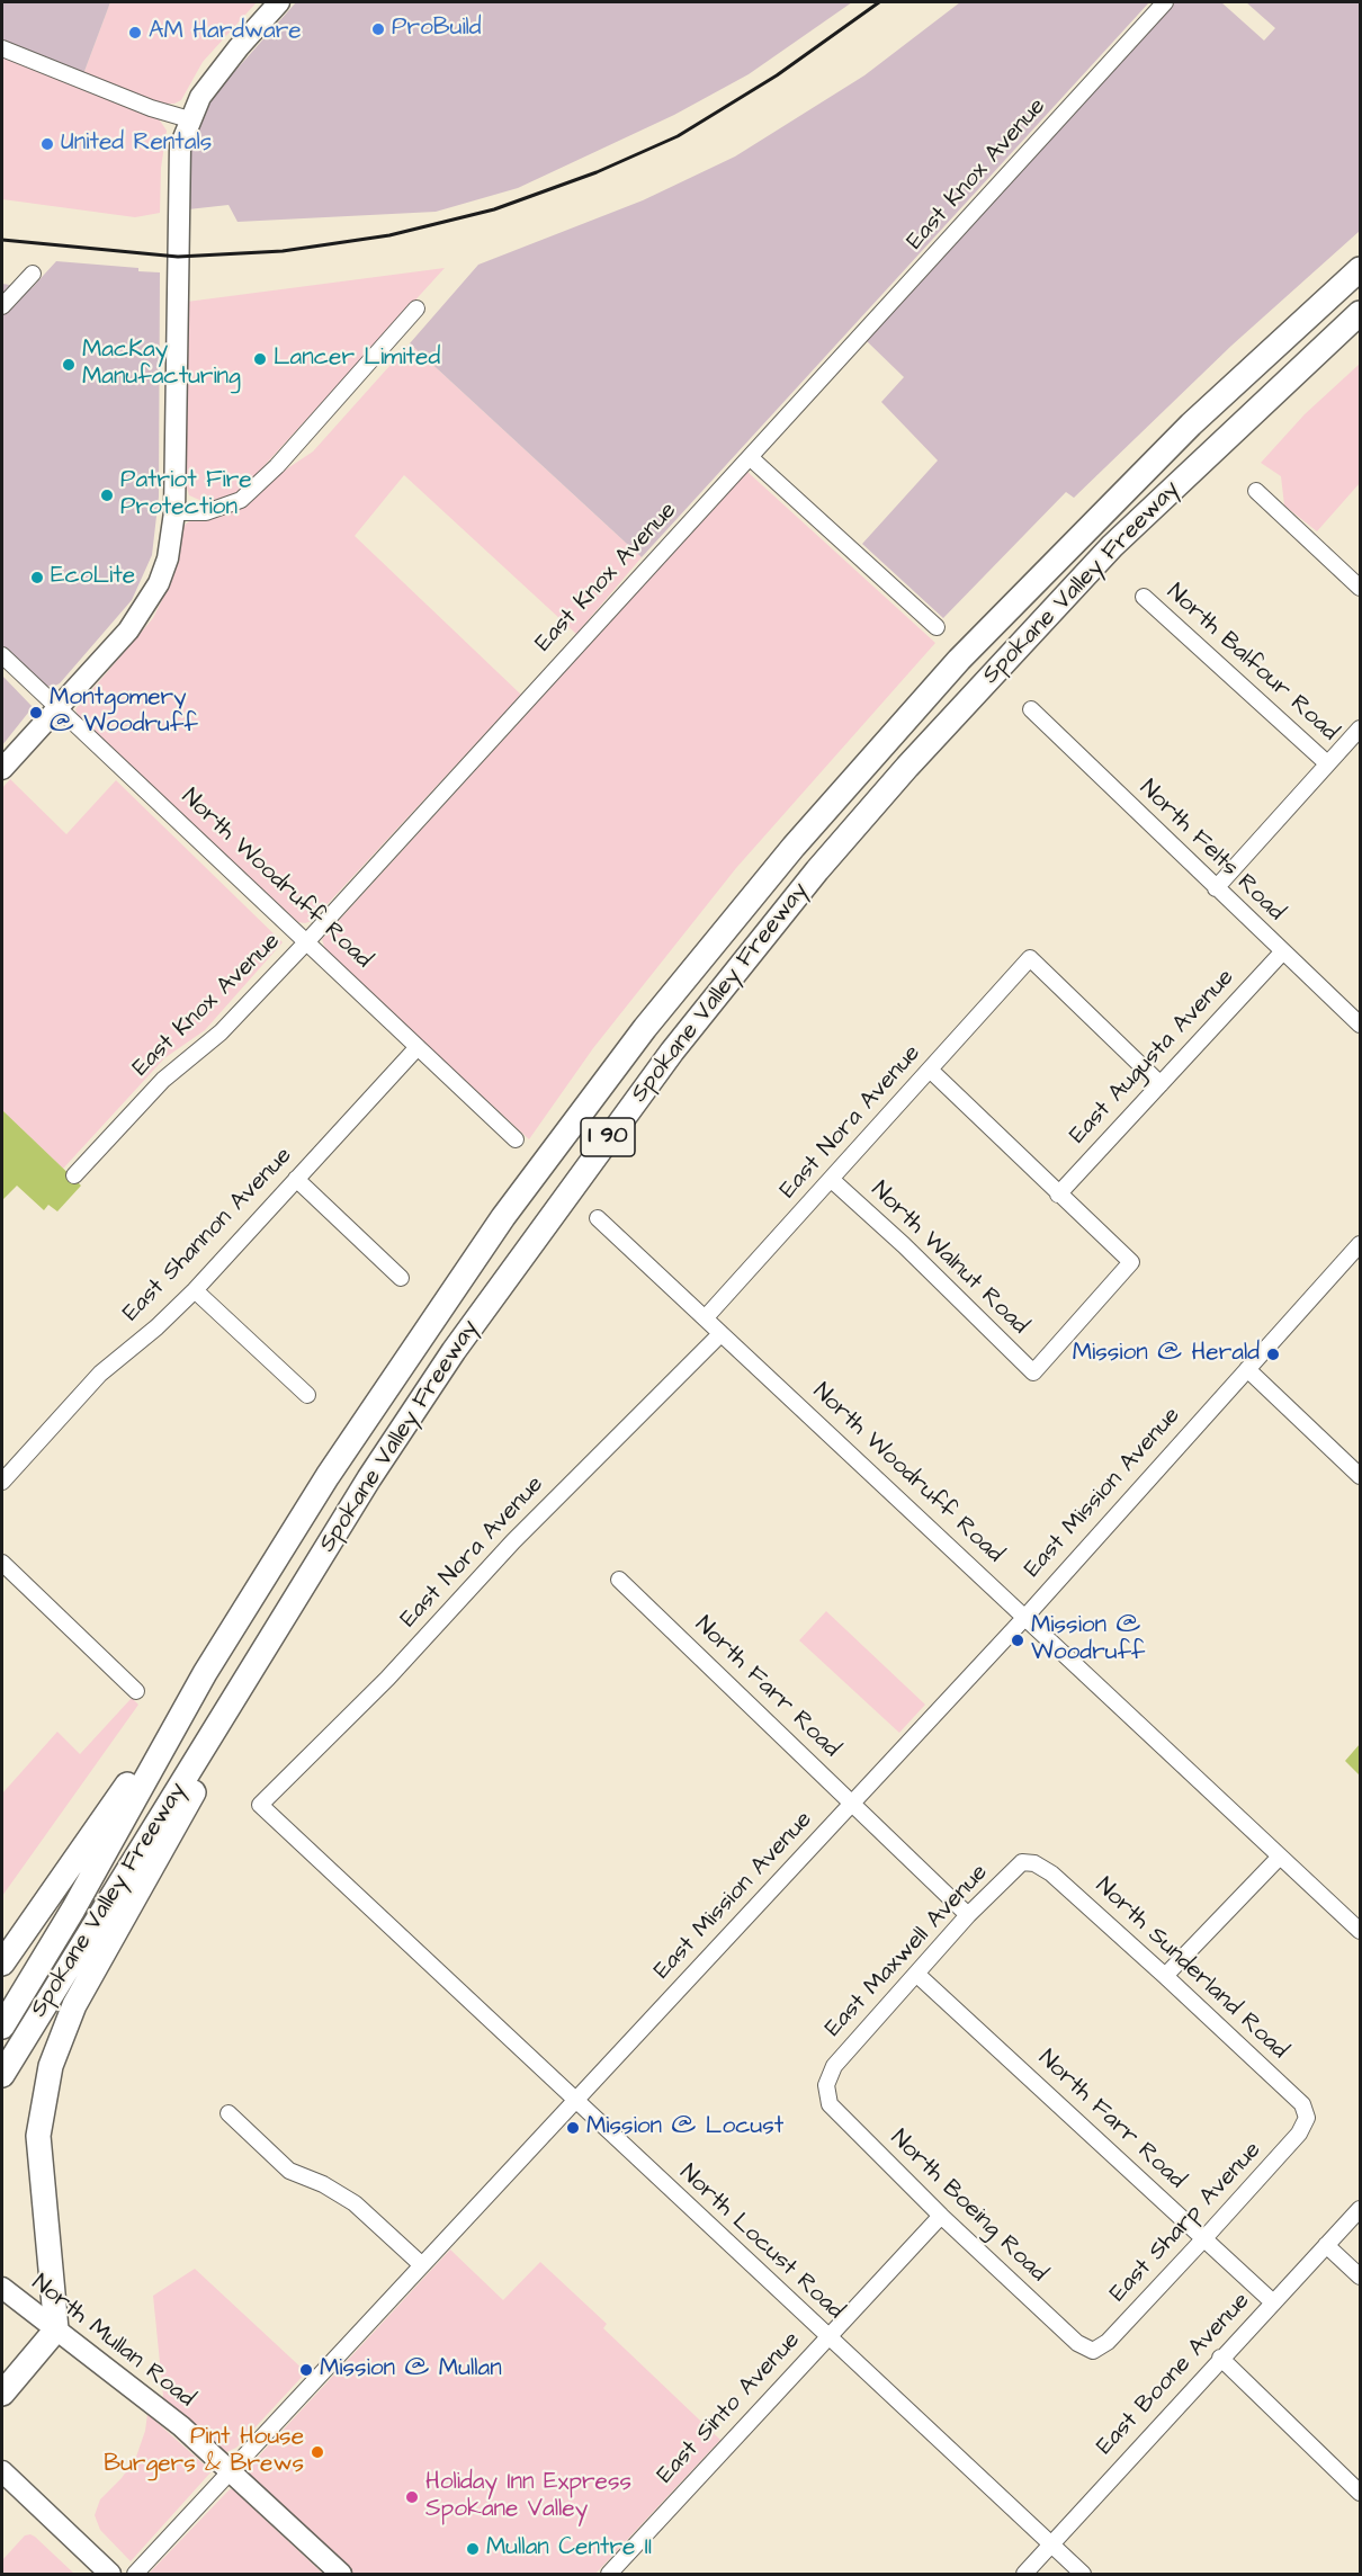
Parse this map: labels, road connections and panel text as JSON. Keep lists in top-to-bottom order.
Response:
{
  "streets": {
    "highway": ["Spokane Valley Freeway", "I 90"],
    "main road": ["North Mullan Road"],
    "street": [
      "East Knox Avenue",
      "North Balfour Road",
      "North Felts Road",
      "North Woodruff Road",
      "East Augusta Avenue",
      "East Nora Avenue",
      "East Shannon Avenue",
      "North Walnut Road",
      "East Mission Avenue",
      "North Farr Road",
      "East Maxwell Avenue",
      "North Sunderland Road",
      "North Boeing Road",
      "East Sharp Avenue",
      "North Locust Road",
      "East Boone Avenue",
      "East Sinto Avenue"
    ]
  },
  "crossings": [
    ["East Knox Avenue", "North Woodruff Road"],
    ["North Felts Road", "East Augusta Avenue"],
    ["North Woodruff Road", "East Nora Avenue"],
    ["North Woodruff Road", "East Shannon Avenue"],
    ["North Woodruff Road", "East Mission Avenue"],
    ["East Augusta Avenue", "East Nora Avenue"],
    ["East Augusta Avenue", "North Walnut Road"],
    ["East Nora Avenue", "North Walnut Road"],
    ["East Nora Avenue", "North Locust Road"],
    ["East Mission Avenue", "North Farr Road"],
    ["East Mission Avenue", "North Locust Road"],
    ["East Mission Avenue", "North Mullan Road"],
    ["North Farr Road", "East Maxwell Avenue"],
    ["North Farr Road", "East Sharp Avenue"],
    ["North Farr Road", "East Boone Avenue"],
    ["East Maxwell Avenue", "North Sunderland Road"],
    ["East Maxwell Avenue", "North Boeing Road"],
    ["North Sunderland Road", "East Sharp Avenue"],
    ["North Boeing Road", "East Sharp Avenue"],
    ["North Boeing Road", "East Sinto Avenue"],
    ["North Locust Road", "East Boone Avenue"],
    ["North Locust Road", "East Sinto Avenue"]
  ],
  "places": [
    "ProBuild",
    "AM Hardware",
    "United Rentals",
    "Lancer Limited",
    "MacKay Manufacturing",
    "Patriot Fire Protection",
    "EcoLite",
    "Montgomery @ Woodruff",
    "Mission @ Herald",
    "Mission @ Woodruff",
    "Mission @ Locust",
    "Mission @ Mullan",
    "Pint House Burgers & Brews",
    "Holiday Inn Express Spokane Valley",
    "Mullan Centre II"
  ]
}
